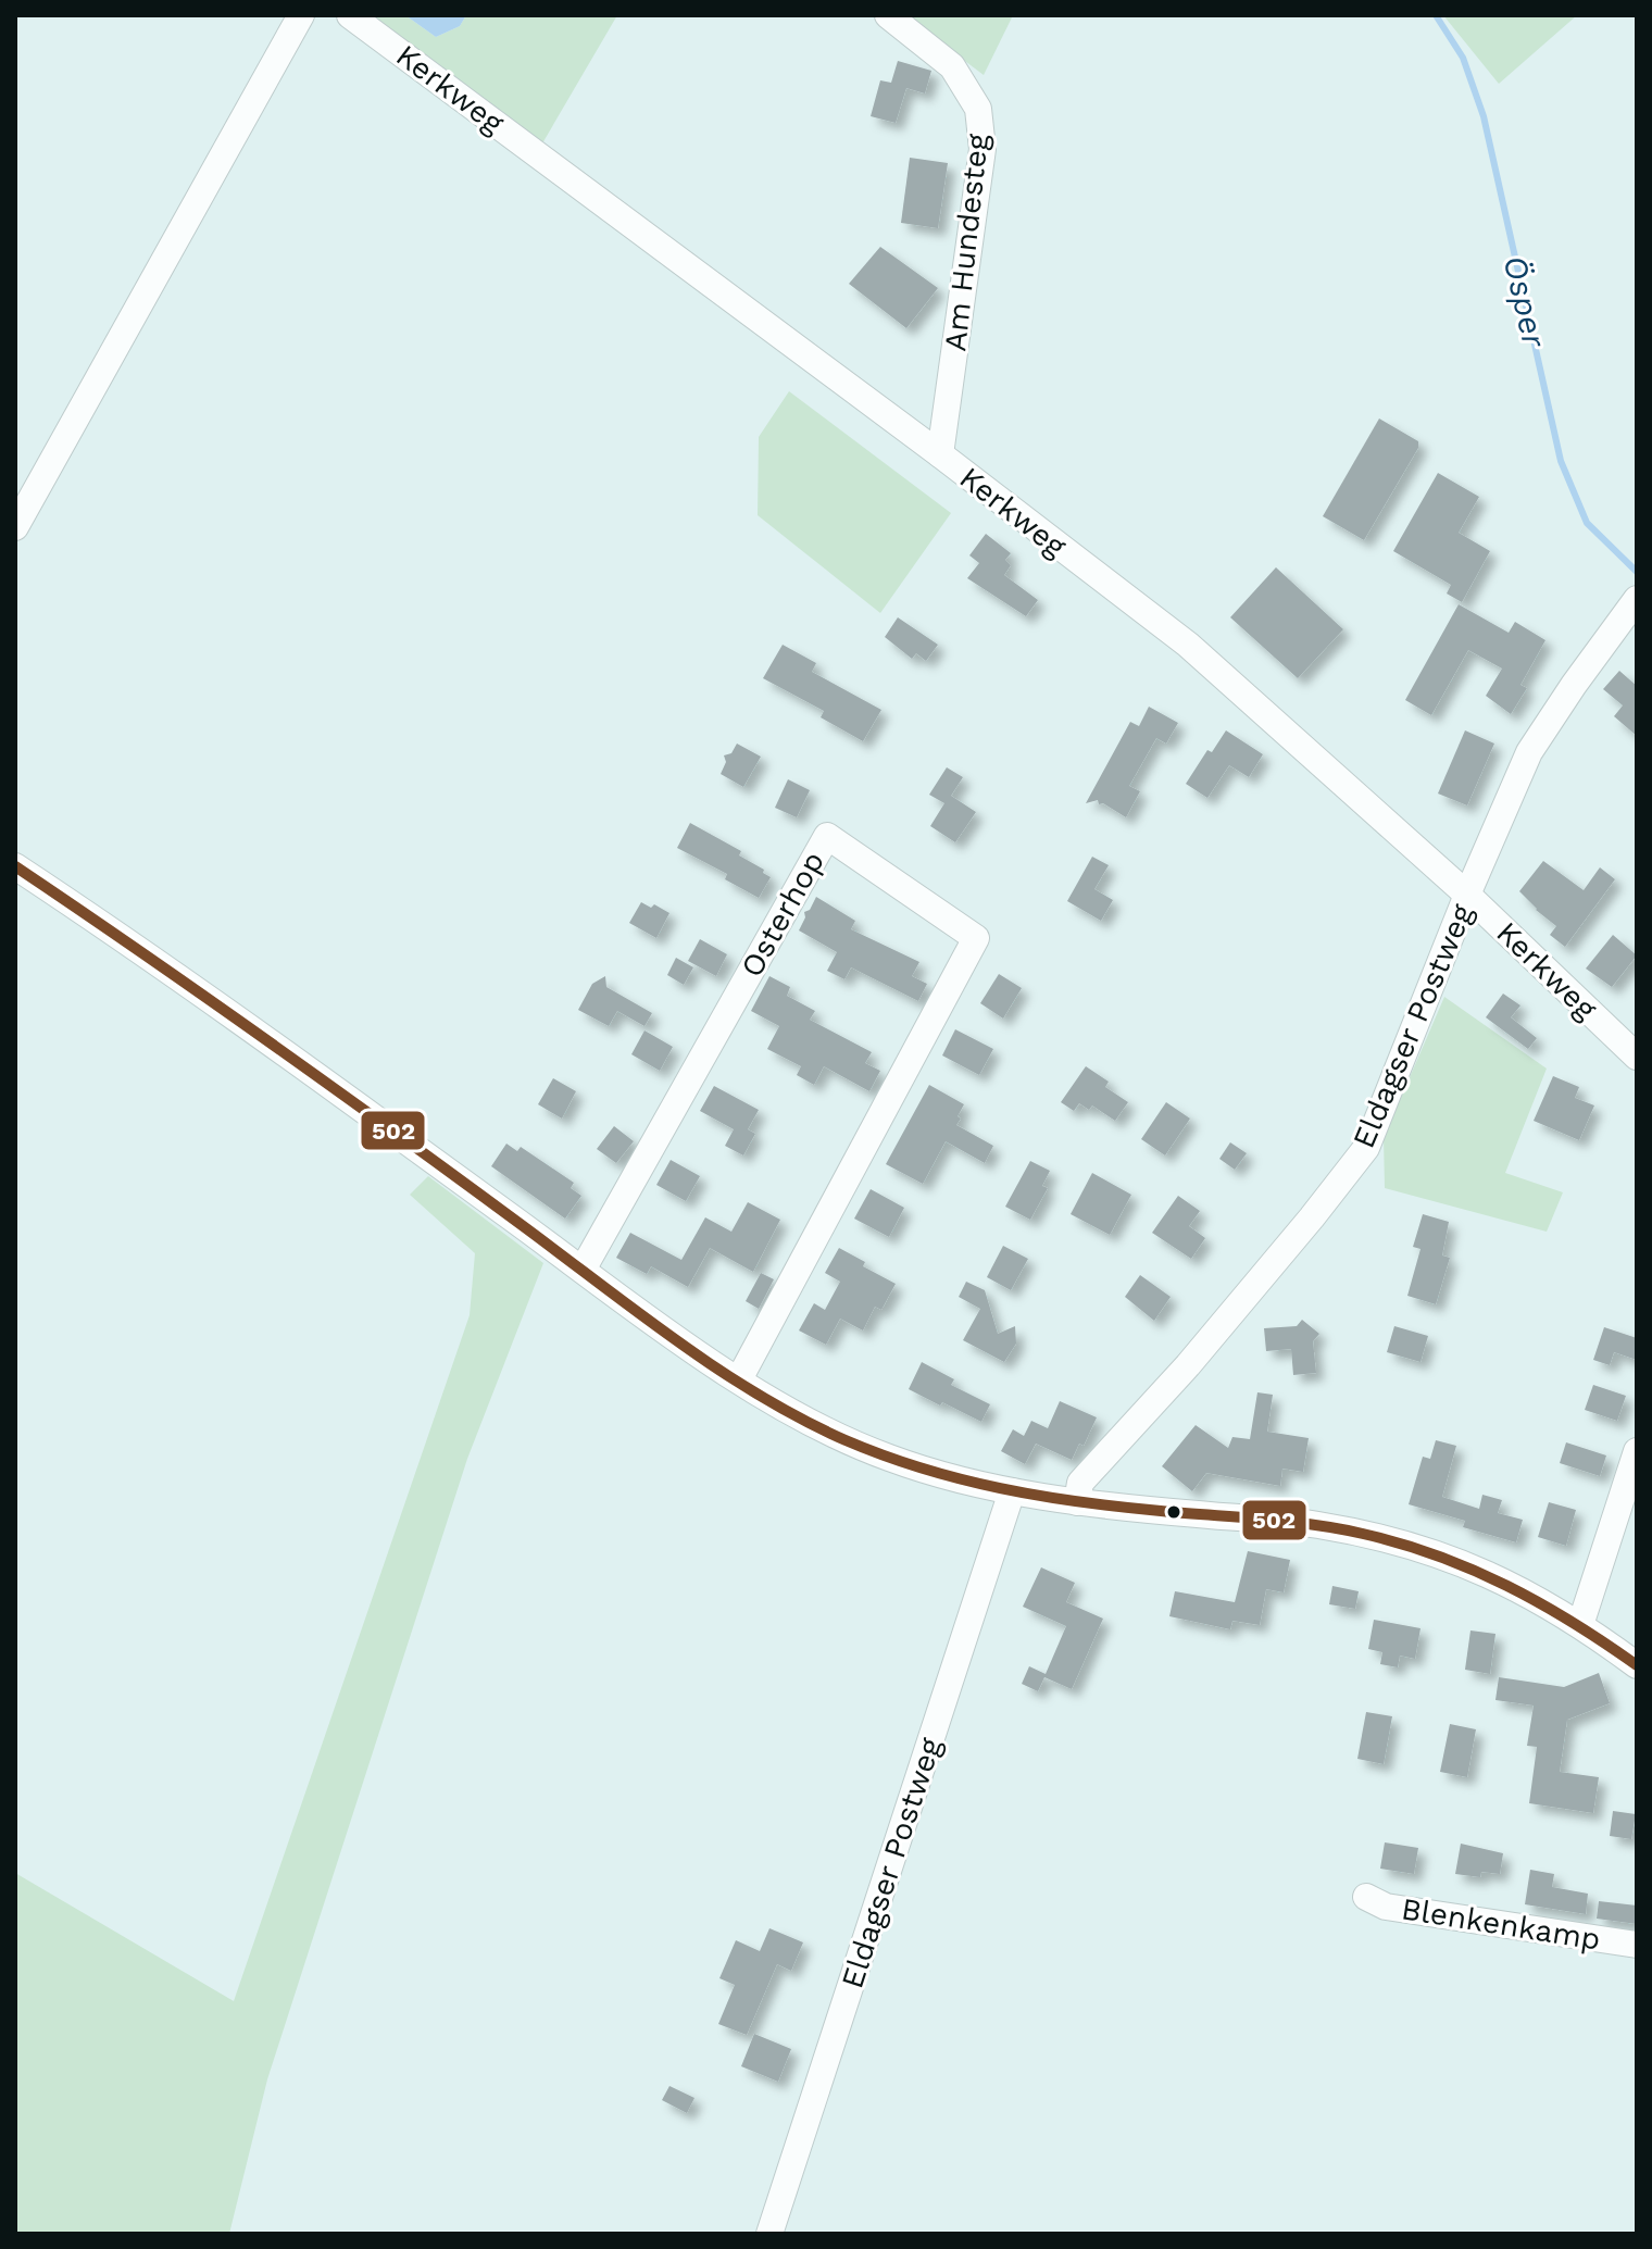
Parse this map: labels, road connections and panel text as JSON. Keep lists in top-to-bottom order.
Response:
{
  "streets": {
    "street": [
      "Kerkweg",
      "Am Hundesteg",
      "Osterhop",
      "Eldagser Postweg",
      "Blenkenkamp"
    ]
  },
  "crossings": [
    ["Kerkweg", "Am Hundesteg"],
    ["Kerkweg", "Eldagser Postweg"]
  ],
  "water": ["Ösper"],
  "lines": ["transit line 502"]
}
